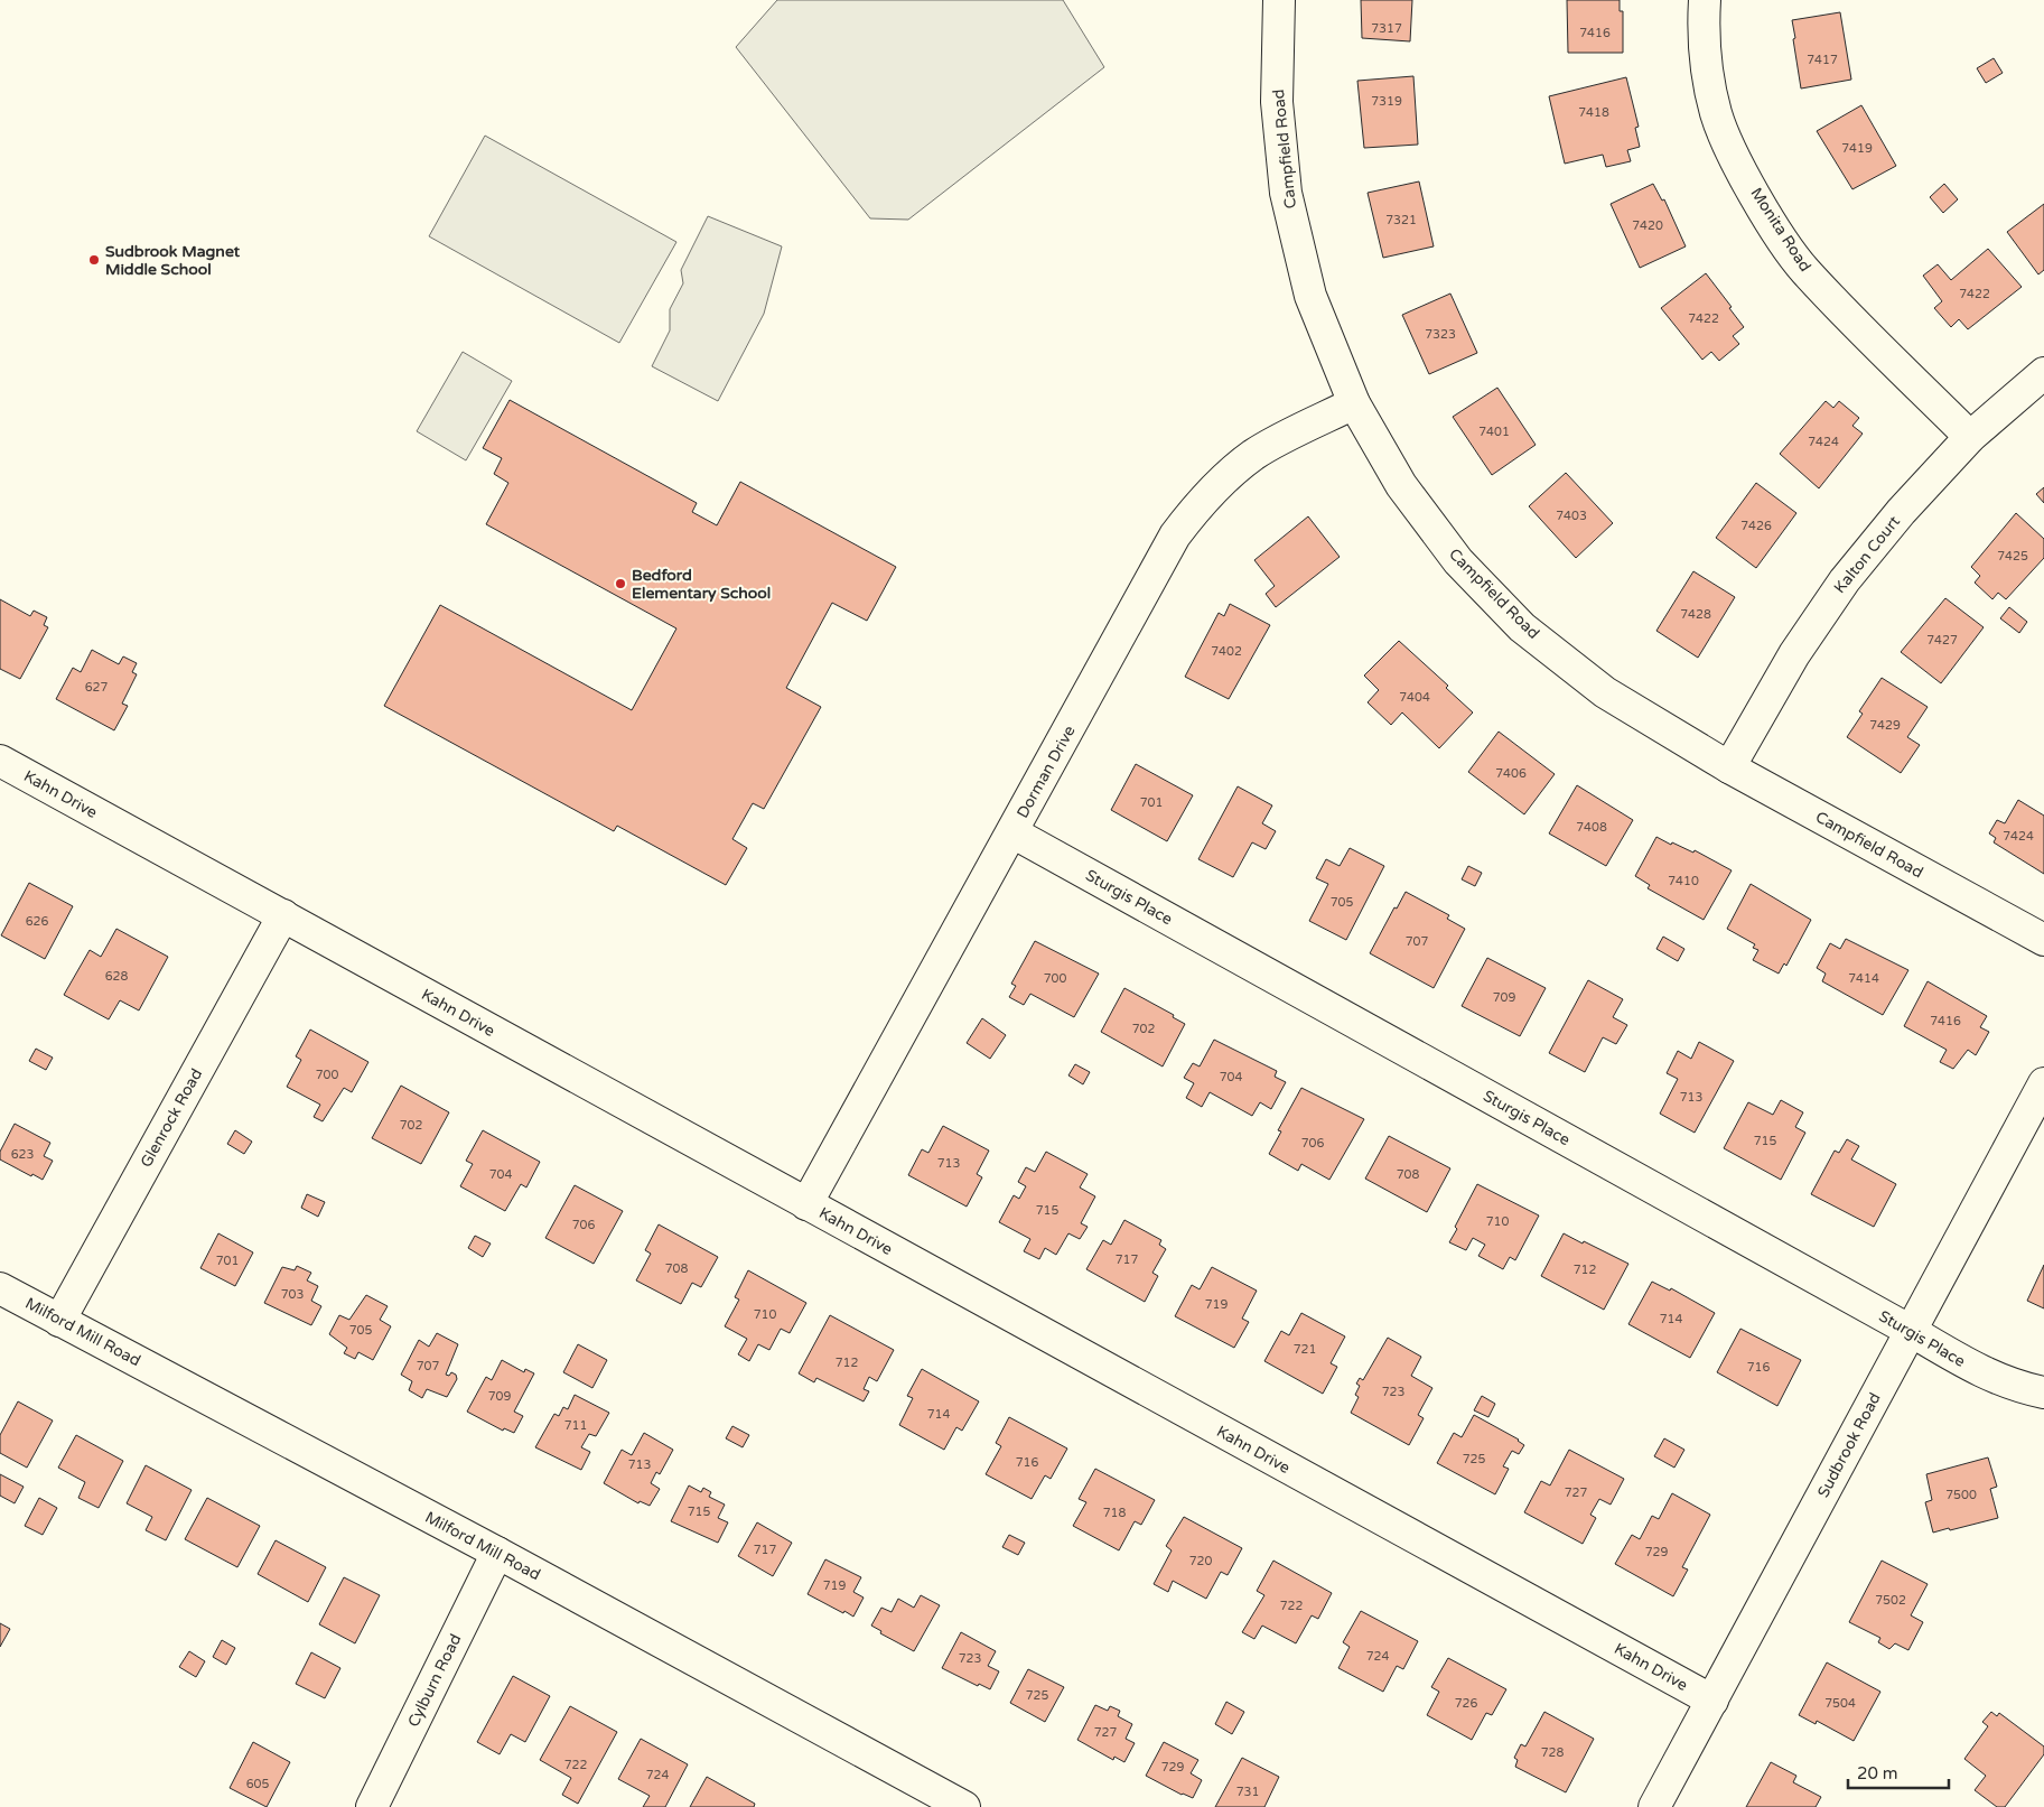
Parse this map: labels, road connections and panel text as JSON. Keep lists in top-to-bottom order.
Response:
{
  "streets": {
    "street": [
      "Campfield Road",
      "Monita Road",
      "Kalton Court",
      "Dorman Drive",
      "Kahn Drive",
      "Sturgis Place",
      "Glenrock Road",
      "Milford Mill Road",
      "Sudbrook Road",
      "Cylburn Road"
    ]
  },
  "crossings": [
    ["Campfield Road", "Kalton Court"],
    ["Campfield Road", "Dorman Drive"],
    ["Monita Road", "Kalton Court"],
    ["Dorman Drive", "Kahn Drive"],
    ["Dorman Drive", "Sturgis Place"],
    ["Kahn Drive", "Glenrock Road"],
    ["Kahn Drive", "Sudbrook Road"],
    ["Sturgis Place", "Sudbrook Road"],
    ["Glenrock Road", "Milford Mill Road"],
    ["Milford Mill Road", "Cylburn Road"]
  ],
  "places": ["Sudbrook Magnet Middle School", "Bedford Elementary School"],
  "house_numbers": [
    "7317",
    "7416",
    "7417",
    "7319",
    "7418",
    "7419",
    "7321",
    "7420",
    "7422",
    "7422",
    "7323",
    "7401",
    "7424",
    "7403",
    "7426",
    "7425",
    "7428",
    "7427",
    "7402",
    "627",
    "7404",
    "7429",
    "7406",
    "701",
    "7408",
    "7424",
    "7410",
    "705",
    "626",
    "707",
    "628",
    "700",
    "7414",
    "709",
    "7416",
    "702",
    "700",
    "704",
    "713",
    "702",
    "715",
    "706",
    "623",
    "713",
    "704",
    "708",
    "715",
    "710",
    "706",
    "717",
    "701",
    "708",
    "712",
    "703",
    "719",
    "710",
    "714",
    "705",
    "721",
    "712",
    "707",
    "716",
    "723",
    "709",
    "714",
    "711",
    "725",
    "716",
    "713",
    "727",
    "7500",
    "715",
    "718",
    "717",
    "729",
    "720",
    "719",
    "7502",
    "722",
    "724",
    "723",
    "725",
    "726",
    "7504",
    "727",
    "728",
    "722",
    "729",
    "724",
    "605",
    "731"
  ],
  "scale_bar": "20 m"
}
